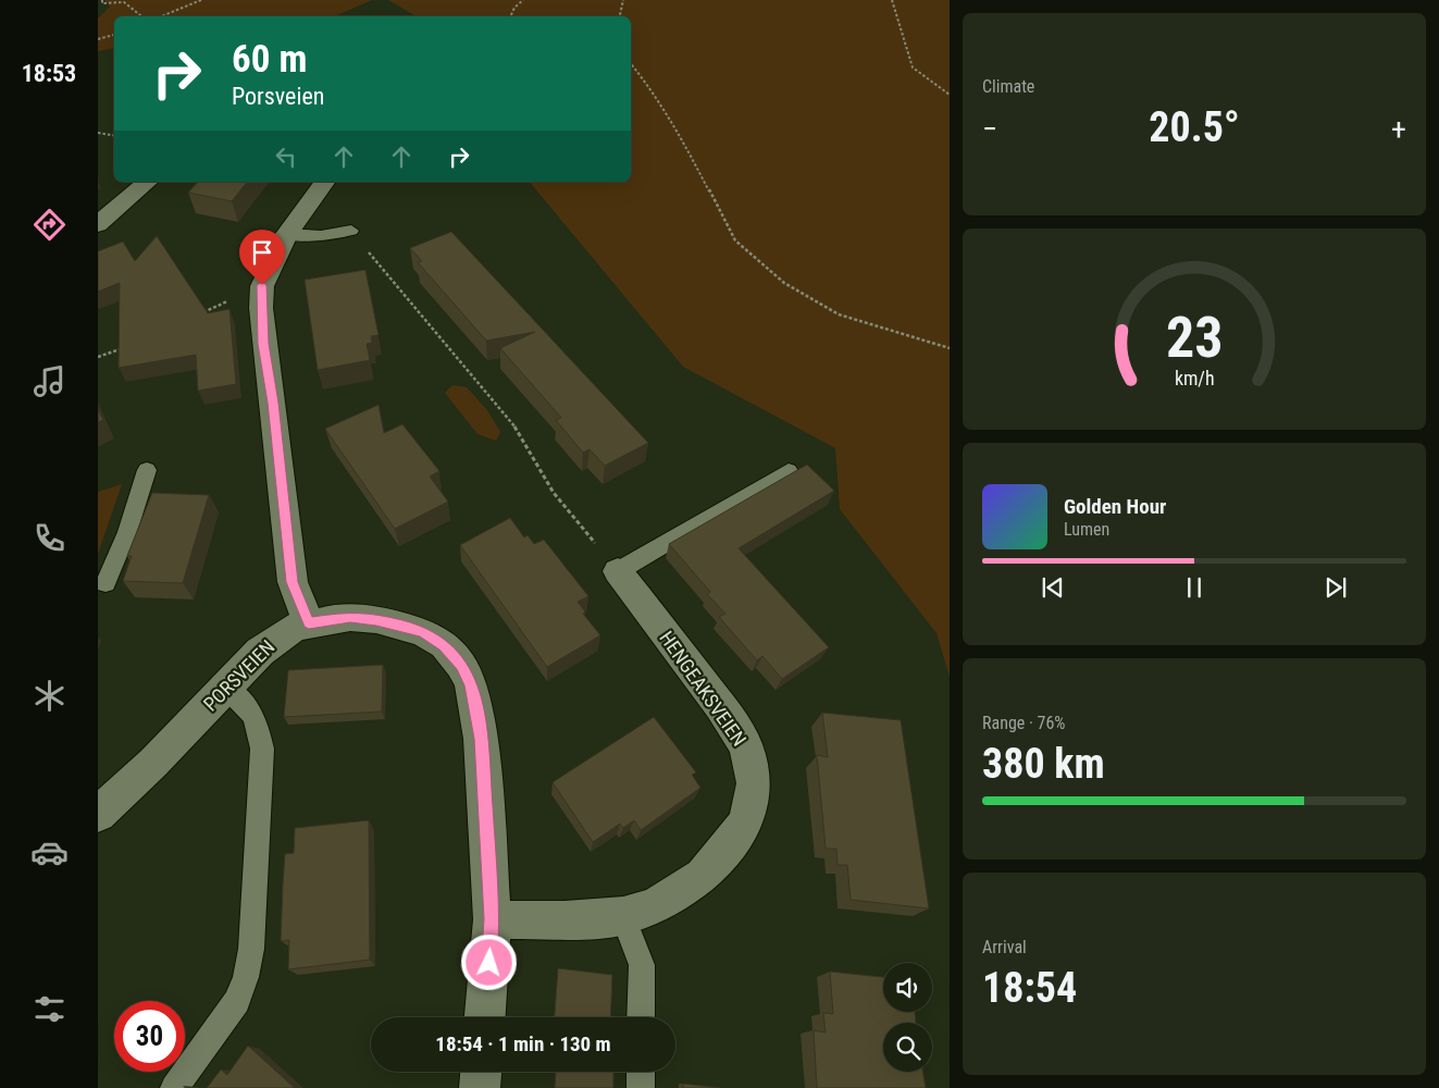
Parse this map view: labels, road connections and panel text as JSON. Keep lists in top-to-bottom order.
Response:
{
  "streets": {
    "street": ["PORSVEIEN", "HENGEAKSVEIEN"]
  },
  "page": {
    "tabs": "18:53",
    "tile": [
      "Climate",
      ["Range · 76%", "380 km"],
      ["Arrival", "18:54"]
    ],
    "turn": ["60 m", "Porsveien"],
    "heat": ["−", "20.5°", "+"],
    "song": ["Golden Hour", "Lumen"],
    "limit": "30",
    "trip": "18:54 · 1 min · 130 m",
    "gauge": ["23", "km/h"]
  }
}
